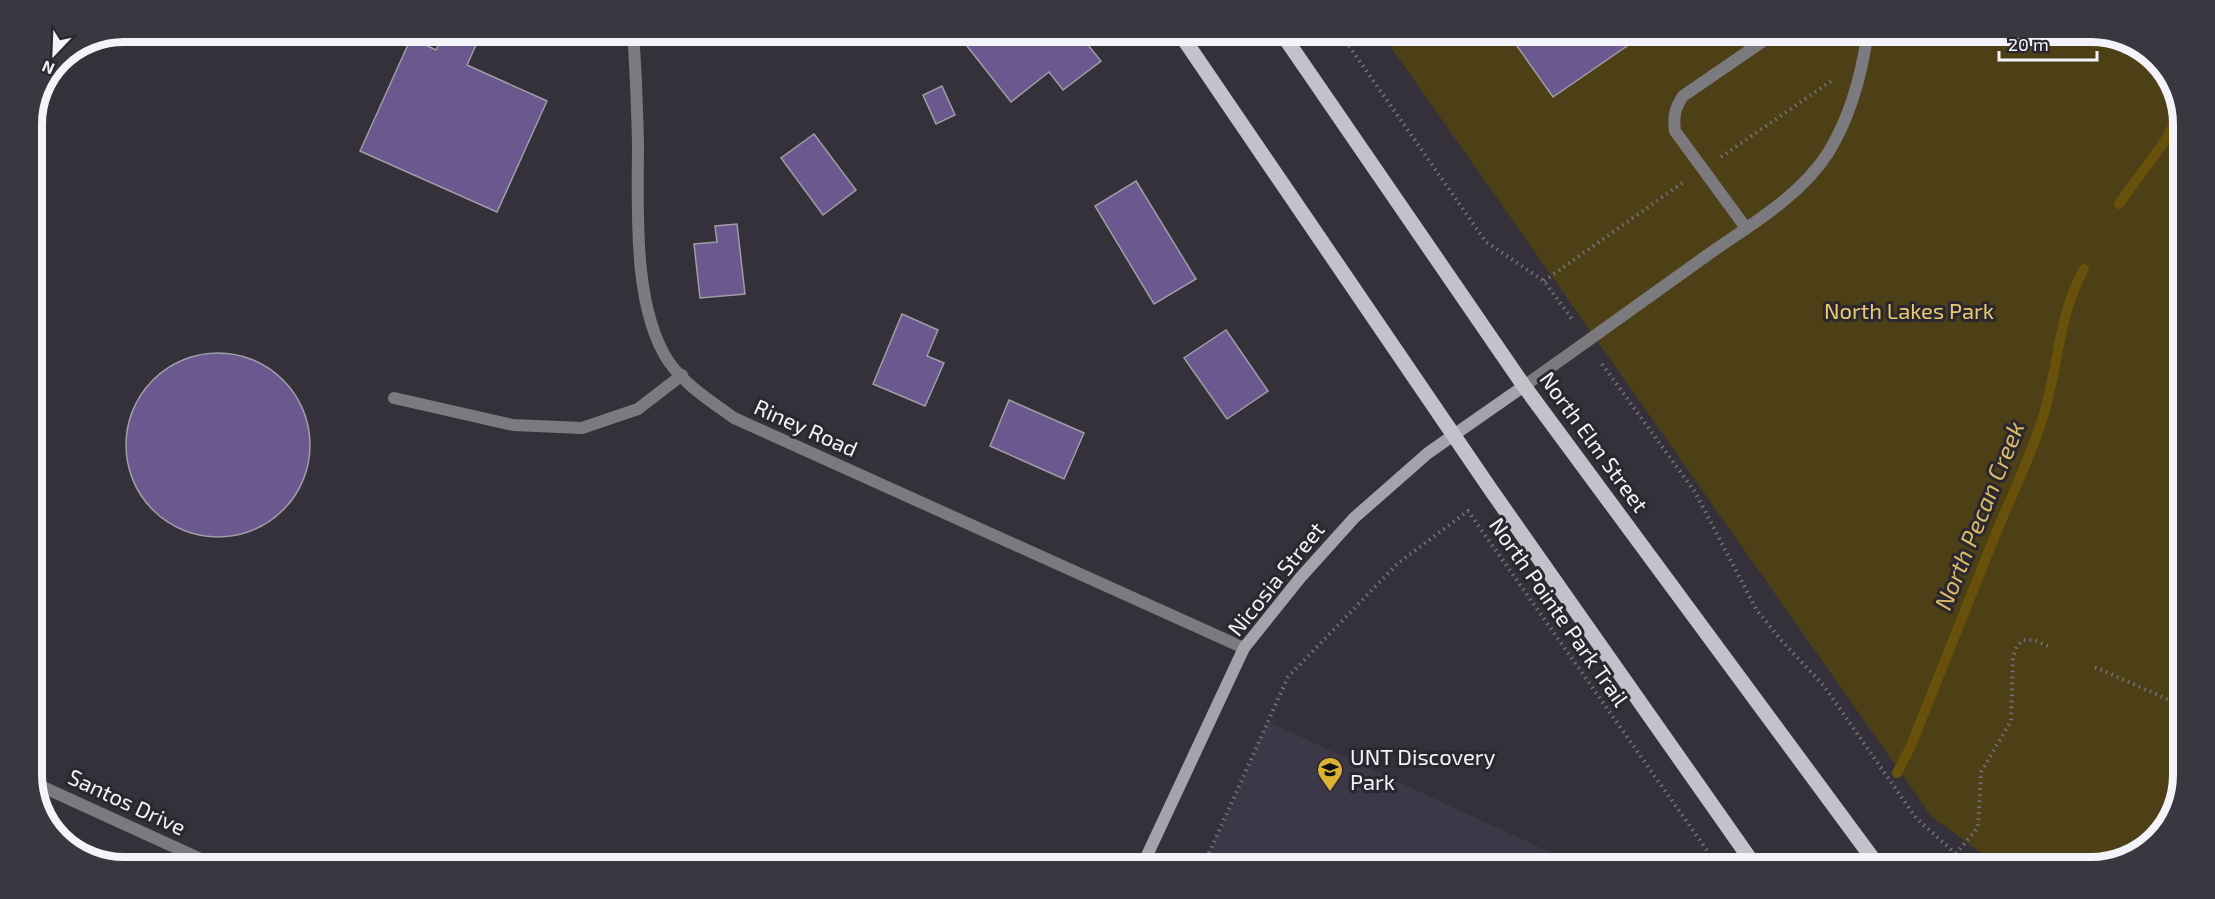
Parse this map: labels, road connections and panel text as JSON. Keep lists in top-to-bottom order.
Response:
{
  "streets": {
    "main road": ["North Elm Street"],
    "street": ["Riney Road", "Nicosia Street", "Santos Drive"],
    "path": ["North Pointe Park Trail"]
  },
  "crossings": [
    ["Riney Road", "Nicosia Street"],
    ["North Elm Street", "Nicosia Street"]
  ],
  "water": ["North Pecan Creek"],
  "parks": ["North Lakes Park"],
  "places": {
    "school or university": ["UNT Discovery Park"]
  },
  "scale_bar": "20 m",
  "north": "bottom left"
}
